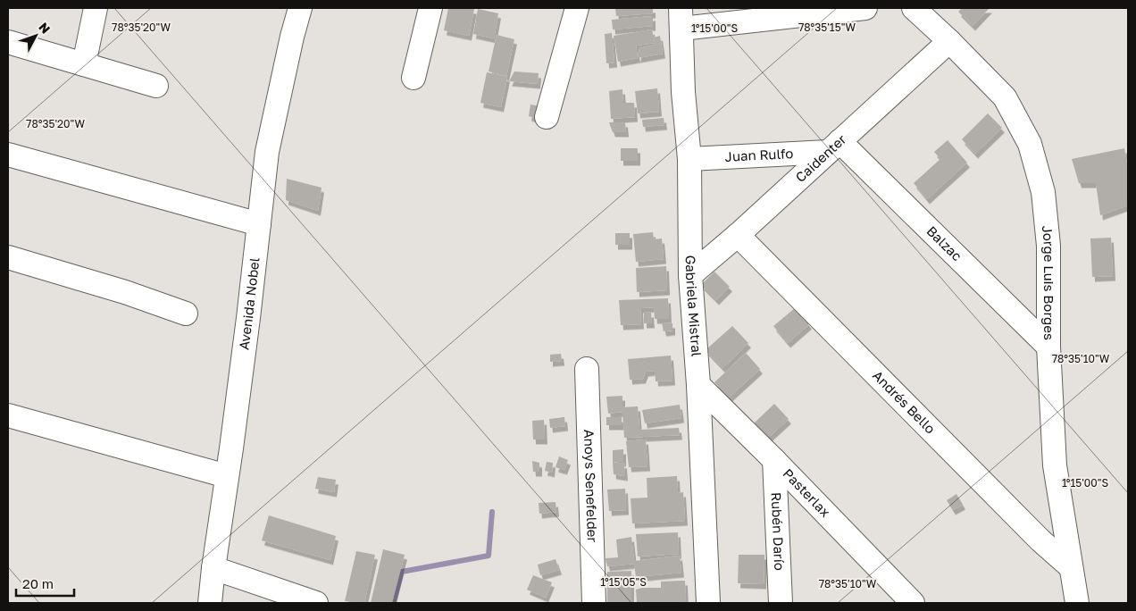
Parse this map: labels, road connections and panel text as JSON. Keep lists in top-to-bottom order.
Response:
{
  "streets": {
    "street": [
      "Juan Rulfo",
      "Caidenter",
      "Balzac",
      "Jorge Luis Borges",
      "Avenida Nobel",
      "Gabriela Mistral",
      "Andrés Bello",
      "Anoys Senefelder",
      "Pasterlax",
      "Rubén Darío"
    ]
  },
  "crossings": [
    ["Juan Rulfo", "Caidenter"],
    ["Juan Rulfo", "Balzac"],
    ["Juan Rulfo", "Gabriela Mistral"],
    ["Caidenter", "Balzac"],
    ["Caidenter", "Jorge Luis Borges"],
    ["Caidenter", "Gabriela Mistral"],
    ["Caidenter", "Andrés Bello"],
    ["Balzac", "Jorge Luis Borges"],
    ["Jorge Luis Borges", "Andrés Bello"],
    ["Gabriela Mistral", "Pasterlax"],
    ["Pasterlax", "Rubén Darío"]
  ],
  "scale_bar": "20 m",
  "north": "top right",
  "coordinates": [
    "78°35'20\"W",
    "78°35'15\"W",
    "1°15'00\"S",
    "78°35'10\"W",
    "1°15'05\"S"
  ]
}
